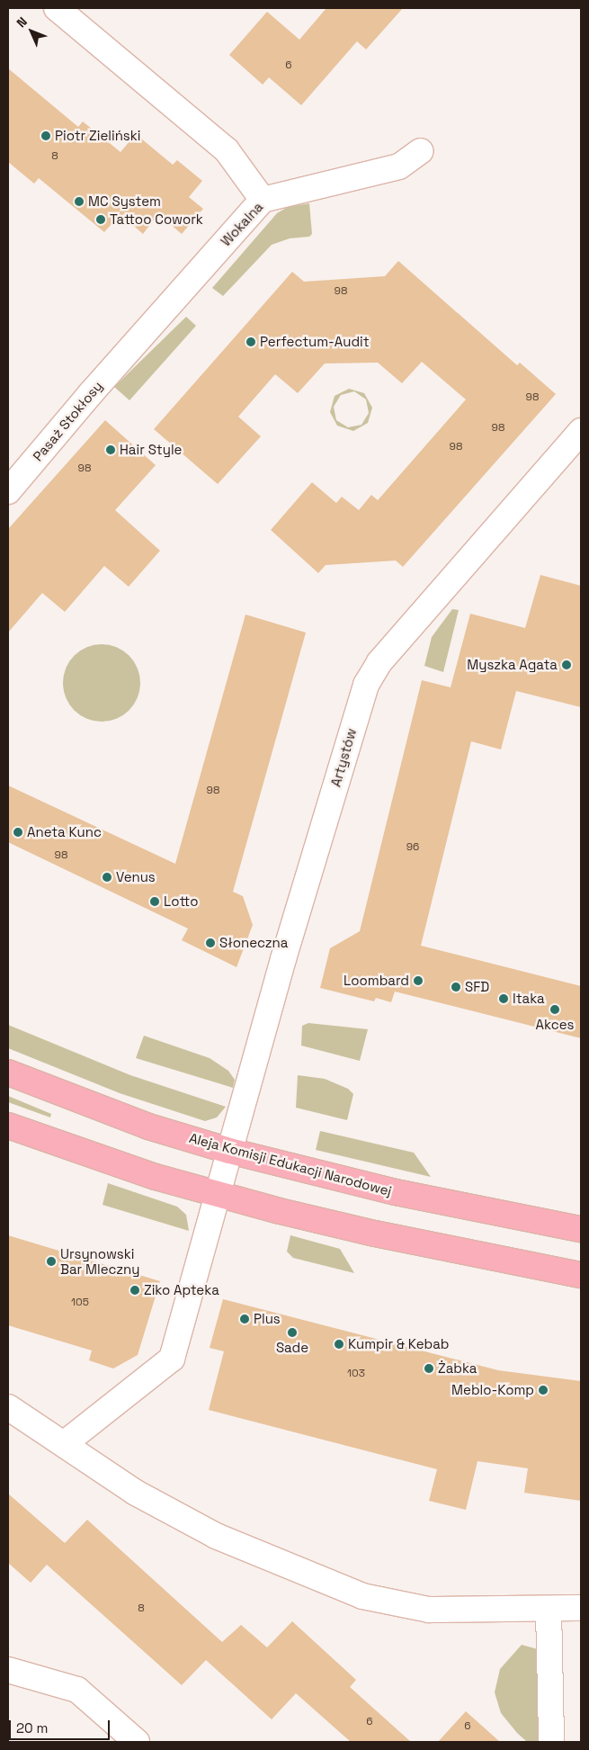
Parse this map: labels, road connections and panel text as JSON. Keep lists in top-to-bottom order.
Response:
{
  "streets": {
    "main road": ["Aleja Komisji Edukacji Narodowej"],
    "street": ["Wokalna", "Pasaż Stokłosy", "Artystów"]
  },
  "crossings": [
    ["Wokalna", "Pasaż Stokłosy"],
    ["Artystów", "Aleja Komisji Edukacji Narodowej"]
  ],
  "places": [
    "Piotr Zieliński",
    "MC System",
    "Tattoo Cowork",
    "Perfectum-Audit",
    "Hair Style",
    "Myszka Agata",
    "Aneta Kunc",
    "Venus",
    "Lotto",
    "Słoneczna",
    "Loombard",
    "SFD",
    "Itaka",
    "Akces",
    "Ursynowski Bar Mleczny",
    "Ziko Apteka",
    "Plus",
    "Sade",
    "Kumpir & Kebab",
    "Żabka",
    "Meblo-Komp"
  ],
  "house_numbers": [
    "6",
    "8",
    "98",
    "98",
    "98",
    "98",
    "98",
    "98",
    "96",
    "98",
    "105",
    "103",
    "8",
    "6",
    "6"
  ],
  "scale_bar": "20 m",
  "north": "top left"
}
